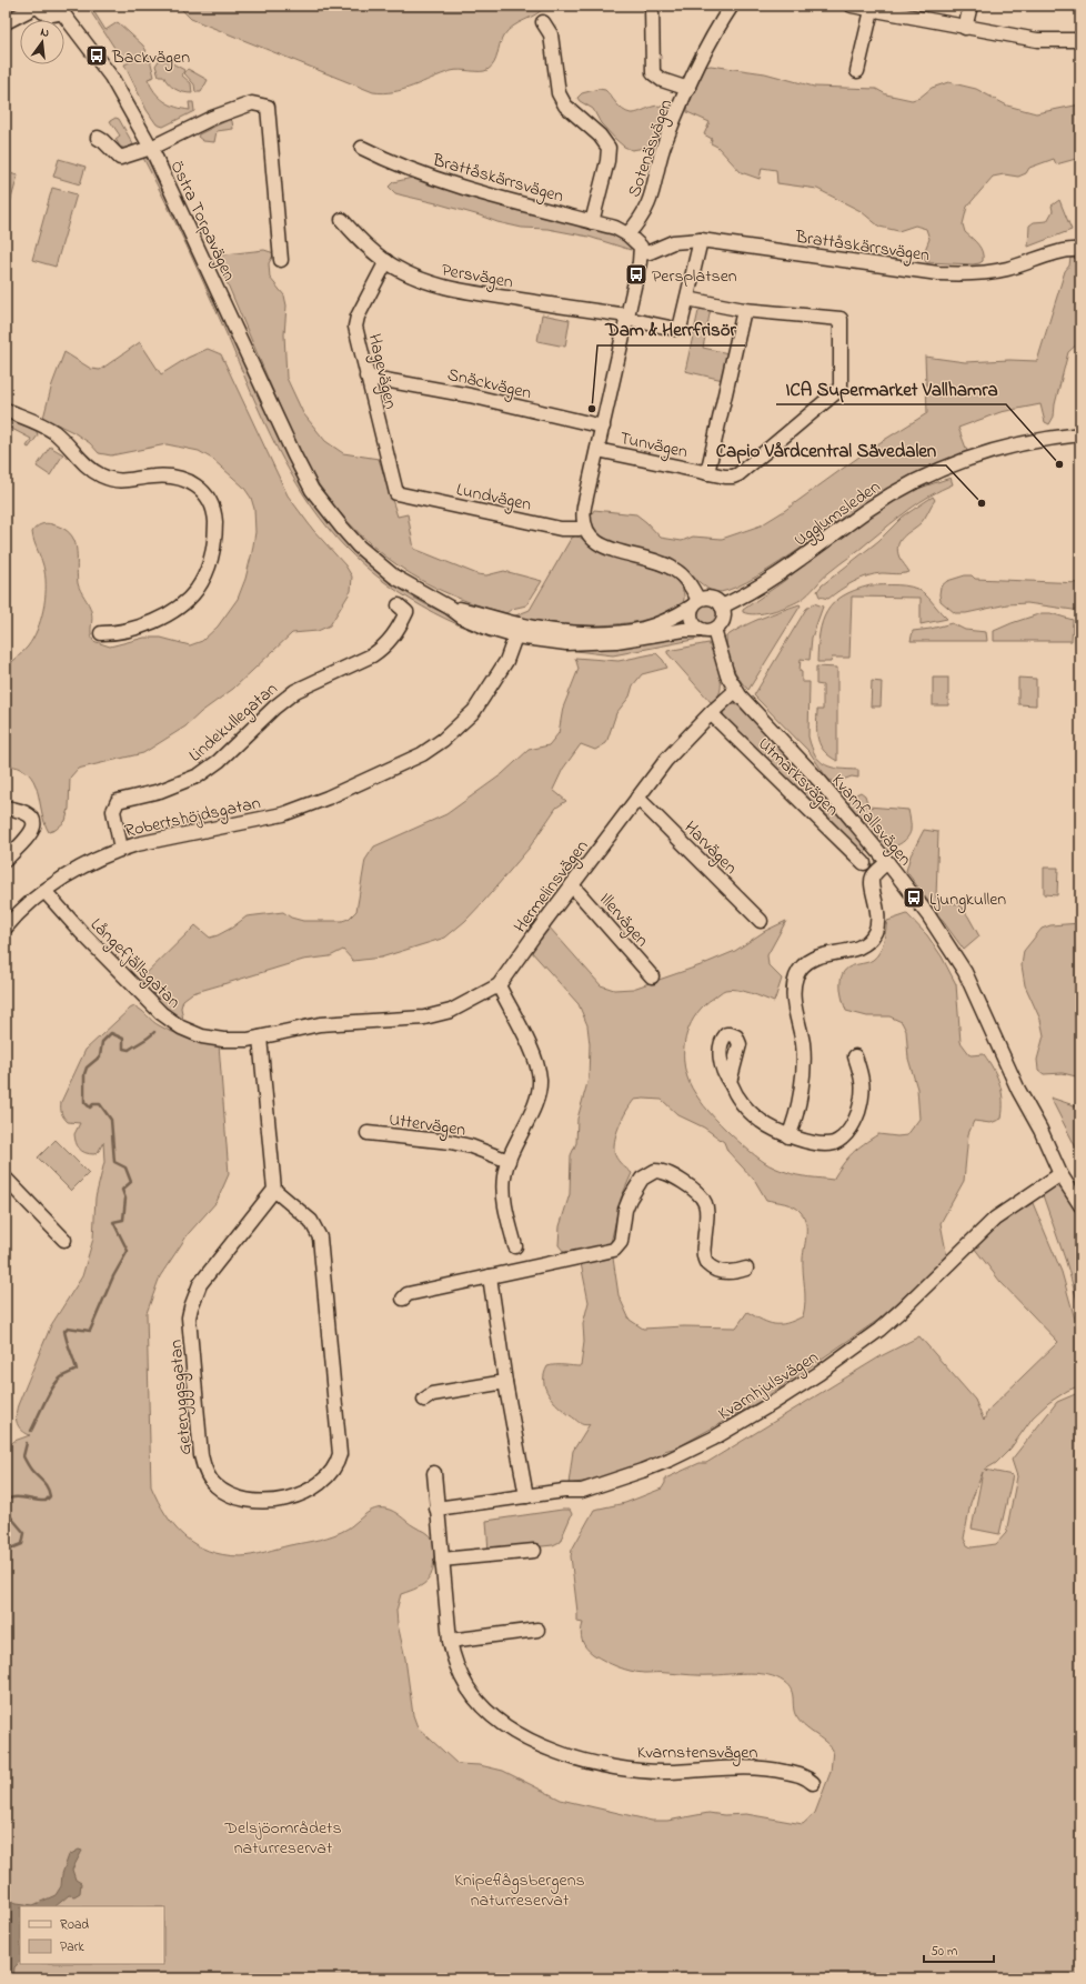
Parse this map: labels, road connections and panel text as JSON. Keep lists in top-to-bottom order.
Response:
{
  "streets": {
    "street": [
      "Sotenäsvägen",
      "Brattåskärrsvägen",
      "Östra Torpavägen",
      "Persvägen",
      "Hagevägen",
      "Snäckvägen",
      "Tunvägen",
      "Lundvägen",
      "Ugglumsleden",
      "Lindekullegatan",
      "Utmarksvägen",
      "Robertshöjdsgatan",
      "Kvarnfallsvägen",
      "Harvägen",
      "Hermelinsvägen",
      "Illervägen",
      "Långefjällsgatan",
      "Uttervägen",
      "Kvarnhjulsvägen",
      "Geteryggsgatan",
      "Kvarnstensvägen"
    ]
  },
  "crossings": [
    ["Sotenäsvägen", "Brattåskärrsvägen"],
    ["Östra Torpavägen", "Robertshöjdsgatan"],
    ["Persvägen", "Hagevägen"],
    ["Hagevägen", "Snäckvägen"],
    ["Hagevägen", "Lundvägen"],
    ["Ugglumsleden", "Kvarnfallsvägen"],
    ["Lindekullegatan", "Robertshöjdsgatan"],
    ["Utmarksvägen", "Hermelinsvägen"],
    ["Robertshöjdsgatan", "Långefjällsgatan"],
    ["Kvarnfallsvägen", "Hermelinsvägen"],
    ["Kvarnfallsvägen", "Kvarnhjulsvägen"],
    ["Harvägen", "Hermelinsvägen"],
    ["Hermelinsvägen", "Illervägen"],
    ["Hermelinsvägen", "Långefjällsgatan"],
    ["Kvarnhjulsvägen", "Kvarnstensvägen"]
  ],
  "parks": ["Delsjöområdets naturreservat", "Knipeflågsbergens naturreservat"],
  "places": {
    "bus stop": ["Backvägen", "Persplatsen", "Ljungkullen"],
    "other": ["Dam & Herrfrisör", "ICA Supermarket Vallhamra", "Capio Vårdcentral Sävedalen"]
  },
  "legend": ["Road", "Park"],
  "scale_bar": "50 m",
  "north": "top"
}
